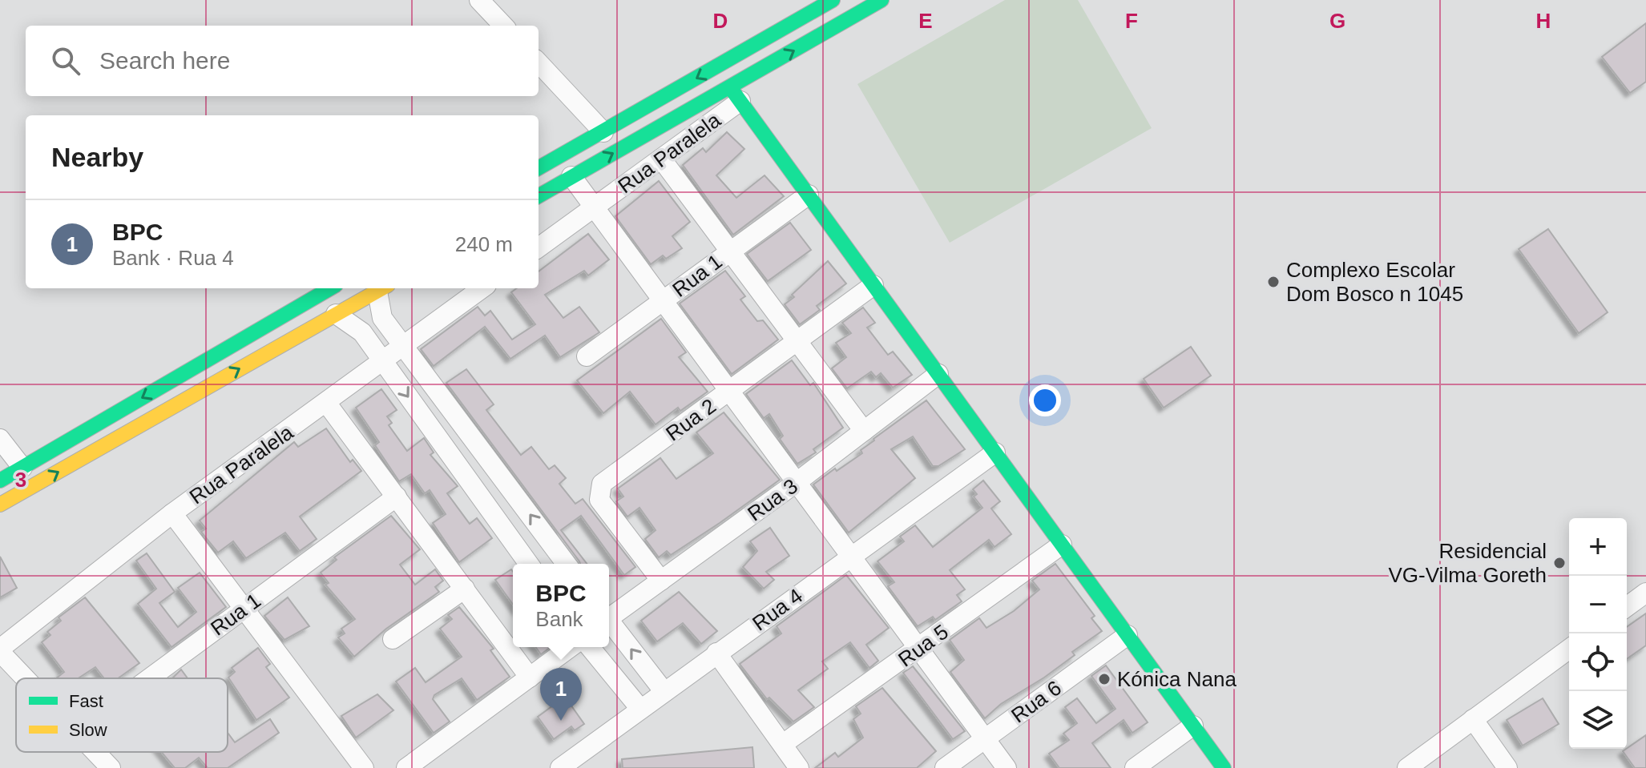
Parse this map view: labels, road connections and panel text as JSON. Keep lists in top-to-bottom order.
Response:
{
  "streets": {
    "street": [
      "Rua Paralela",
      "Rua 1",
      "Rua 2",
      "Rua 3",
      "Rua 4",
      "Rua 5",
      "Rua 6"
    ]
  },
  "crossings": [
    ["Rua 2", "Rua 3"]
  ],
  "places": ["Complexo Escolar Dom Bosco n 1045", "Residencial VG-Vilma Goreth", "Kónica Nana"],
  "legend": ["Fast", "Slow"],
  "page": {
    "search": "Search here",
    "heading": "Nearby",
    "list": [
      {
        "mark": "1",
        "name": "BPC",
        "note": "Bank · Rua 4",
        "value": "240 m"
      }
    ],
    "map_buttons": ["+", "−"],
    "popup": ["BPC", "Bank"],
    "pins": "1"
  },
  "grid": {
    "columns": [
      "D",
      "E",
      "F",
      "G",
      "H"
    ],
    "rows": ["3"]
  }
}
